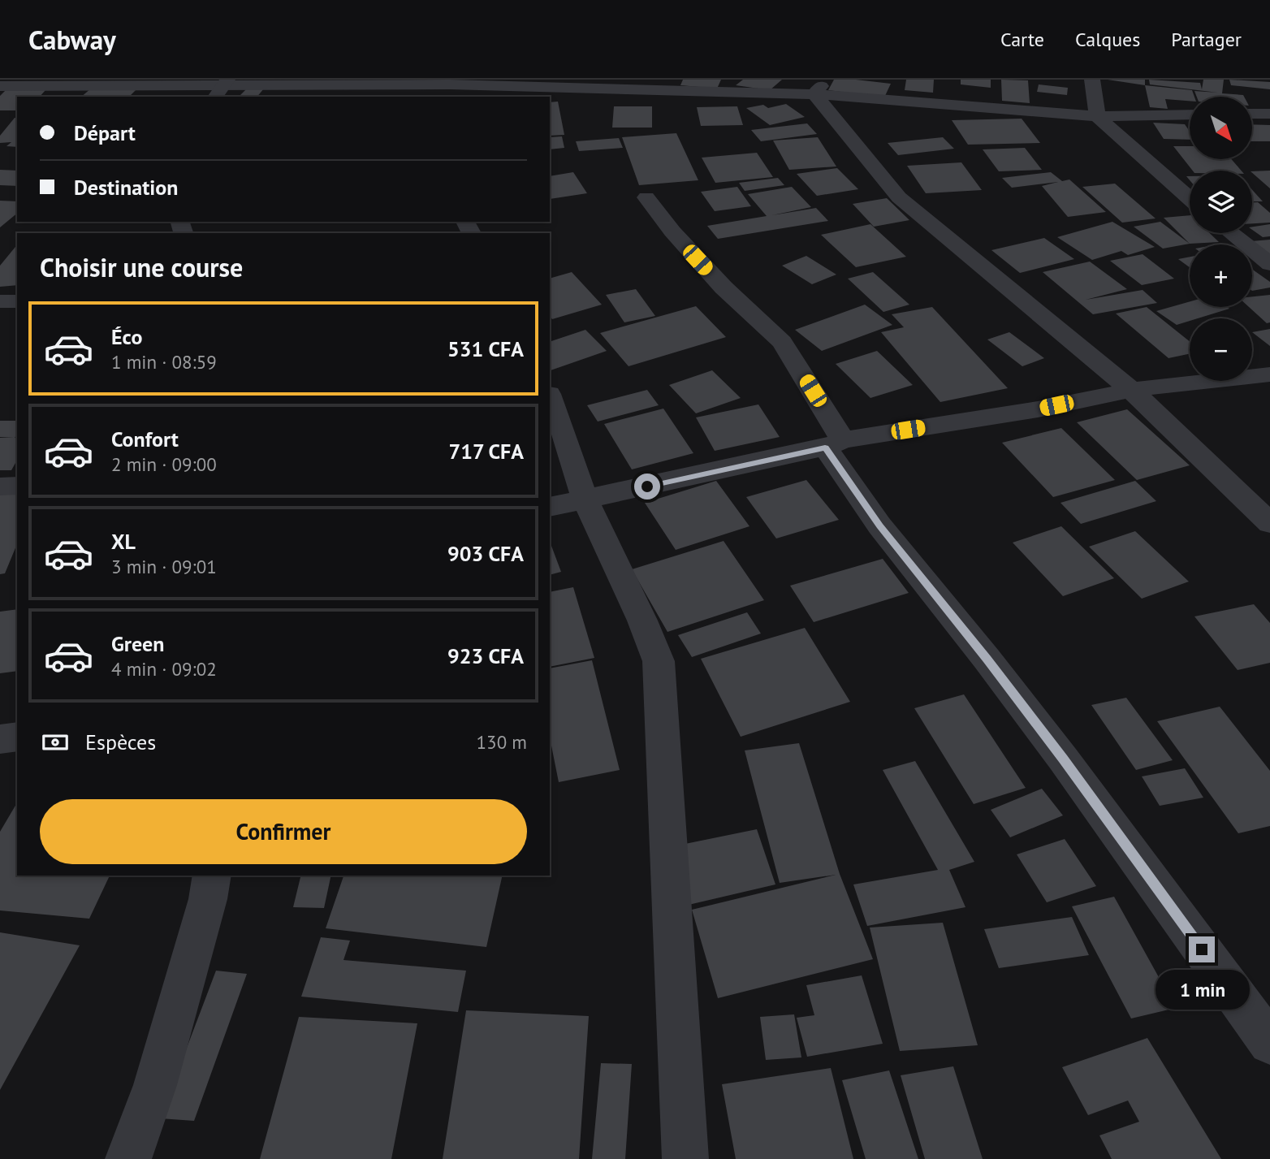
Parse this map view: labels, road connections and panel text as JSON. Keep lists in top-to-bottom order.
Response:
{
  "north": "bottom right",
  "page": {
    "header": "Cabway",
    "nav": ["Carte", "Calques", "Partager"],
    "map_buttons": ["+", "−"],
    "banner": ["Départ", "Destination"],
    "heading": "Choisir une course",
    "list": [
      {
        "name": "Éco",
        "note": "1 min · 08:59",
        "value": "531 CFA"
      },
      {
        "name": "Confort",
        "note": "2 min · 09:00",
        "value": "717 CFA"
      },
      {
        "name": "XL",
        "note": "3 min · 09:01",
        "value": "903 CFA"
      },
      {
        "name": "Green",
        "note": "4 min · 09:02",
        "value": "923 CFA"
      }
    ],
    "pay": ["Espèces", "130 m"],
    "buttons": "Confirmer",
    "bubble": "1 min"
  }
}
